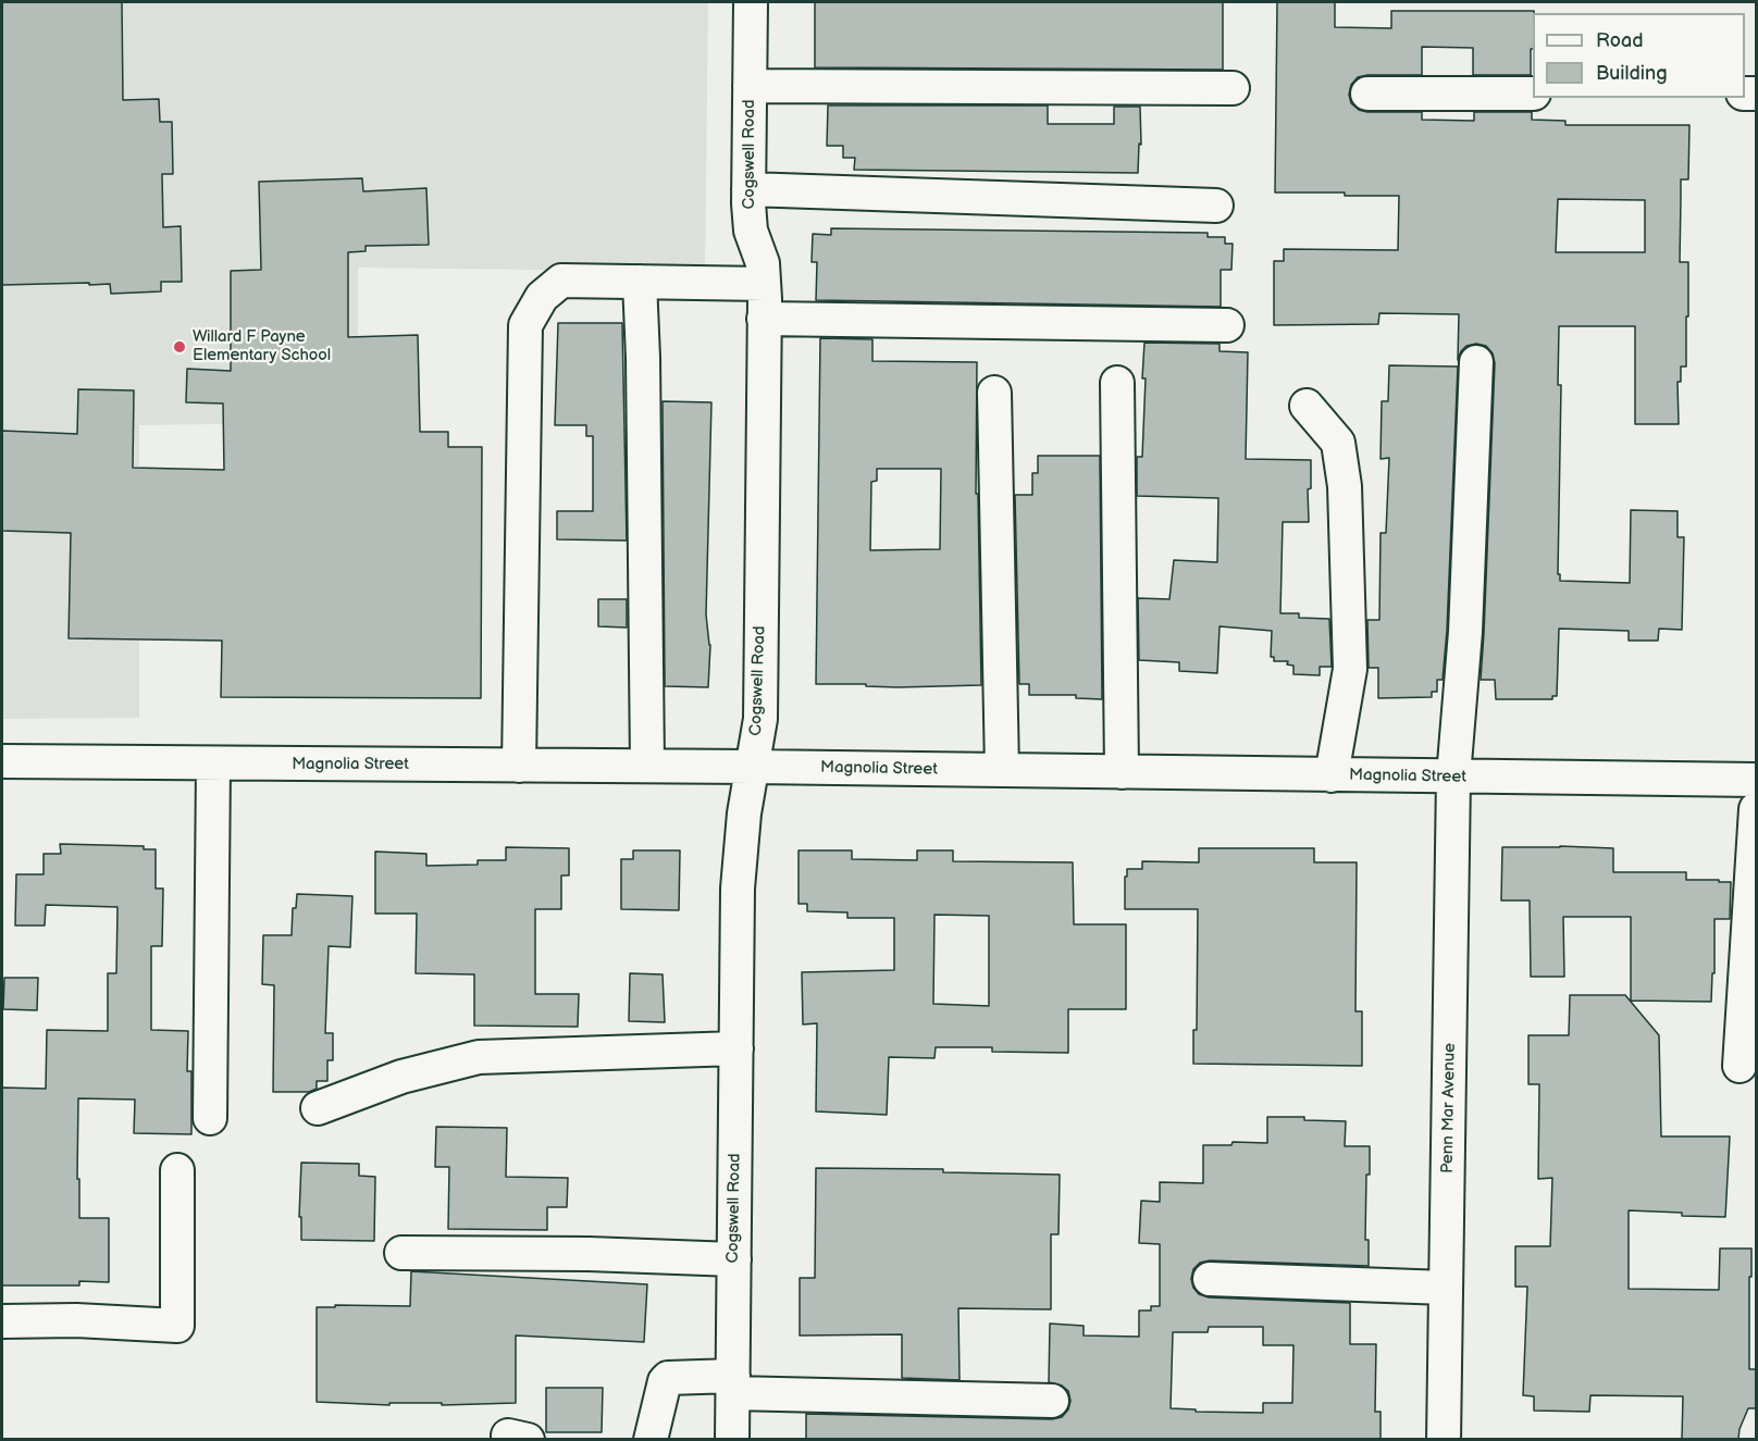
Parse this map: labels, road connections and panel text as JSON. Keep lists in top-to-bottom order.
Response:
{
  "streets": {
    "street": ["Cogswell Road", "Magnolia Street", "Penn Mar Avenue"]
  },
  "crossings": [
    ["Cogswell Road", "Magnolia Street"],
    ["Magnolia Street", "Penn Mar Avenue"]
  ],
  "places": ["Willard F Payne Elementary School"],
  "legend": ["Road", "Building"]
}
